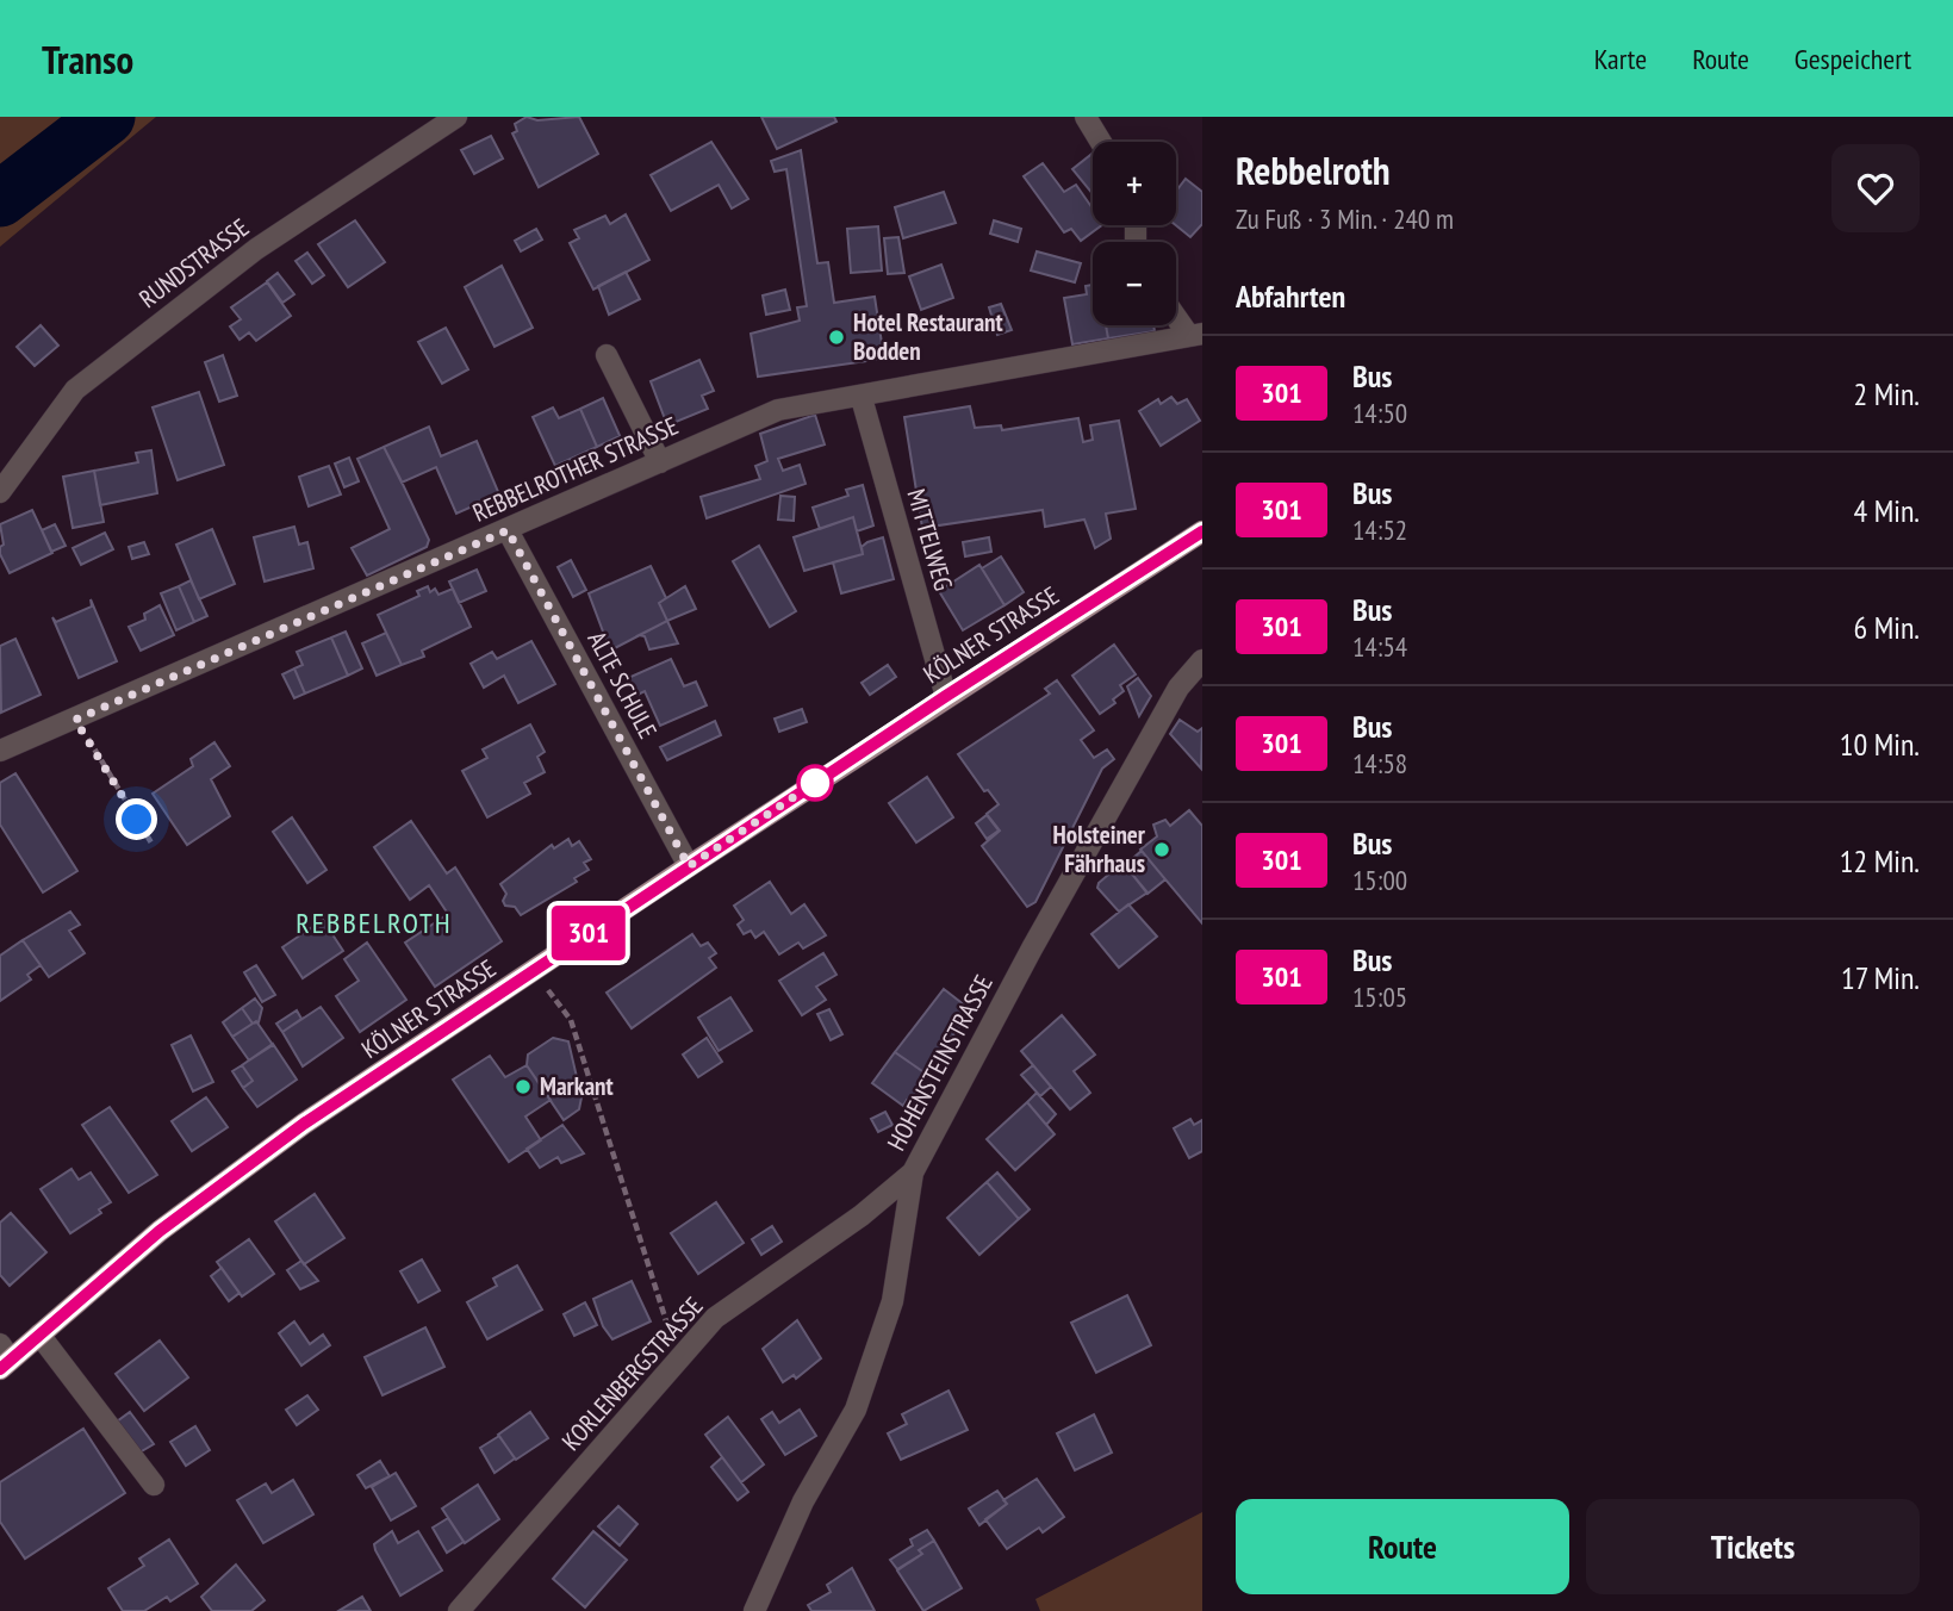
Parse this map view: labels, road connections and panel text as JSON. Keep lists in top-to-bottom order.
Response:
{
  "streets": {
    "main road": ["KÖLNER STRASSE"],
    "street": [
      "RUNDSTRASSE",
      "REBBELROTHER STRASSE",
      "MITTELWEG",
      "ALTE SCHULE",
      "HOHENSTEINSTRASSE",
      "KORLENBERGSTRASSE"
    ]
  },
  "crossings": [
    ["REBBELROTHER STRASSE", "MITTELWEG"],
    ["REBBELROTHER STRASSE", "ALTE SCHULE"],
    ["MITTELWEG", "KÖLNER STRASSE"],
    ["KÖLNER STRASSE", "ALTE SCHULE"],
    ["HOHENSTEINSTRASSE", "KORLENBERGSTRASSE"]
  ],
  "districts": ["REBBELROTH"],
  "places": ["Hotel Restaurant Bodden", "Holsteiner Fährhaus", "Markant"],
  "lines": ["bus line 301"],
  "page": {
    "header": "Transo",
    "nav": ["Karte", "Route", "Gespeichert"],
    "on_map": "301",
    "heading": [
      ["Rebbelroth", "Zu Fuß · 3 Min. · 240 m"],
      "Abfahrten"
    ],
    "map_buttons": ["+", "−"],
    "list": [
      {
        "mark": "301",
        "name": "Bus",
        "note": "14:50",
        "value": "2 Min."
      },
      {
        "mark": "301",
        "name": "Bus",
        "note": "14:52",
        "value": "4 Min."
      },
      {
        "mark": "301",
        "name": "Bus",
        "note": "14:54",
        "value": "6 Min."
      },
      {
        "mark": "301",
        "name": "Bus",
        "note": "14:58",
        "value": "10 Min."
      },
      {
        "mark": "301",
        "name": "Bus",
        "note": "15:00",
        "value": "12 Min."
      },
      {
        "mark": "301",
        "name": "Bus",
        "note": "15:05",
        "value": "17 Min."
      }
    ],
    "buttons": ["Route", "Tickets"]
  }
}
